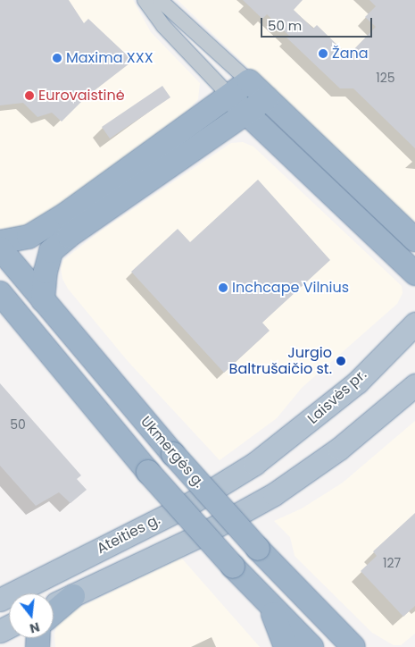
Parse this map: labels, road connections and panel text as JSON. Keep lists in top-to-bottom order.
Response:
{
  "streets": {
    "highway": ["Ukmergės g."],
    "main road": ["Laisvės pr.", "Ateities g."]
  },
  "crossings": [
    ["Laisvės pr.", "Ateities g."]
  ],
  "places": [
    "Žana",
    "Maxima XXX",
    "Eurovaistinė",
    "Inchcape Vilnius",
    "Jurgio Baltrušaičio st."
  ],
  "house_numbers": ["125", "50", "127"],
  "scale_bar": "50 m",
  "north": "bottom"
}
